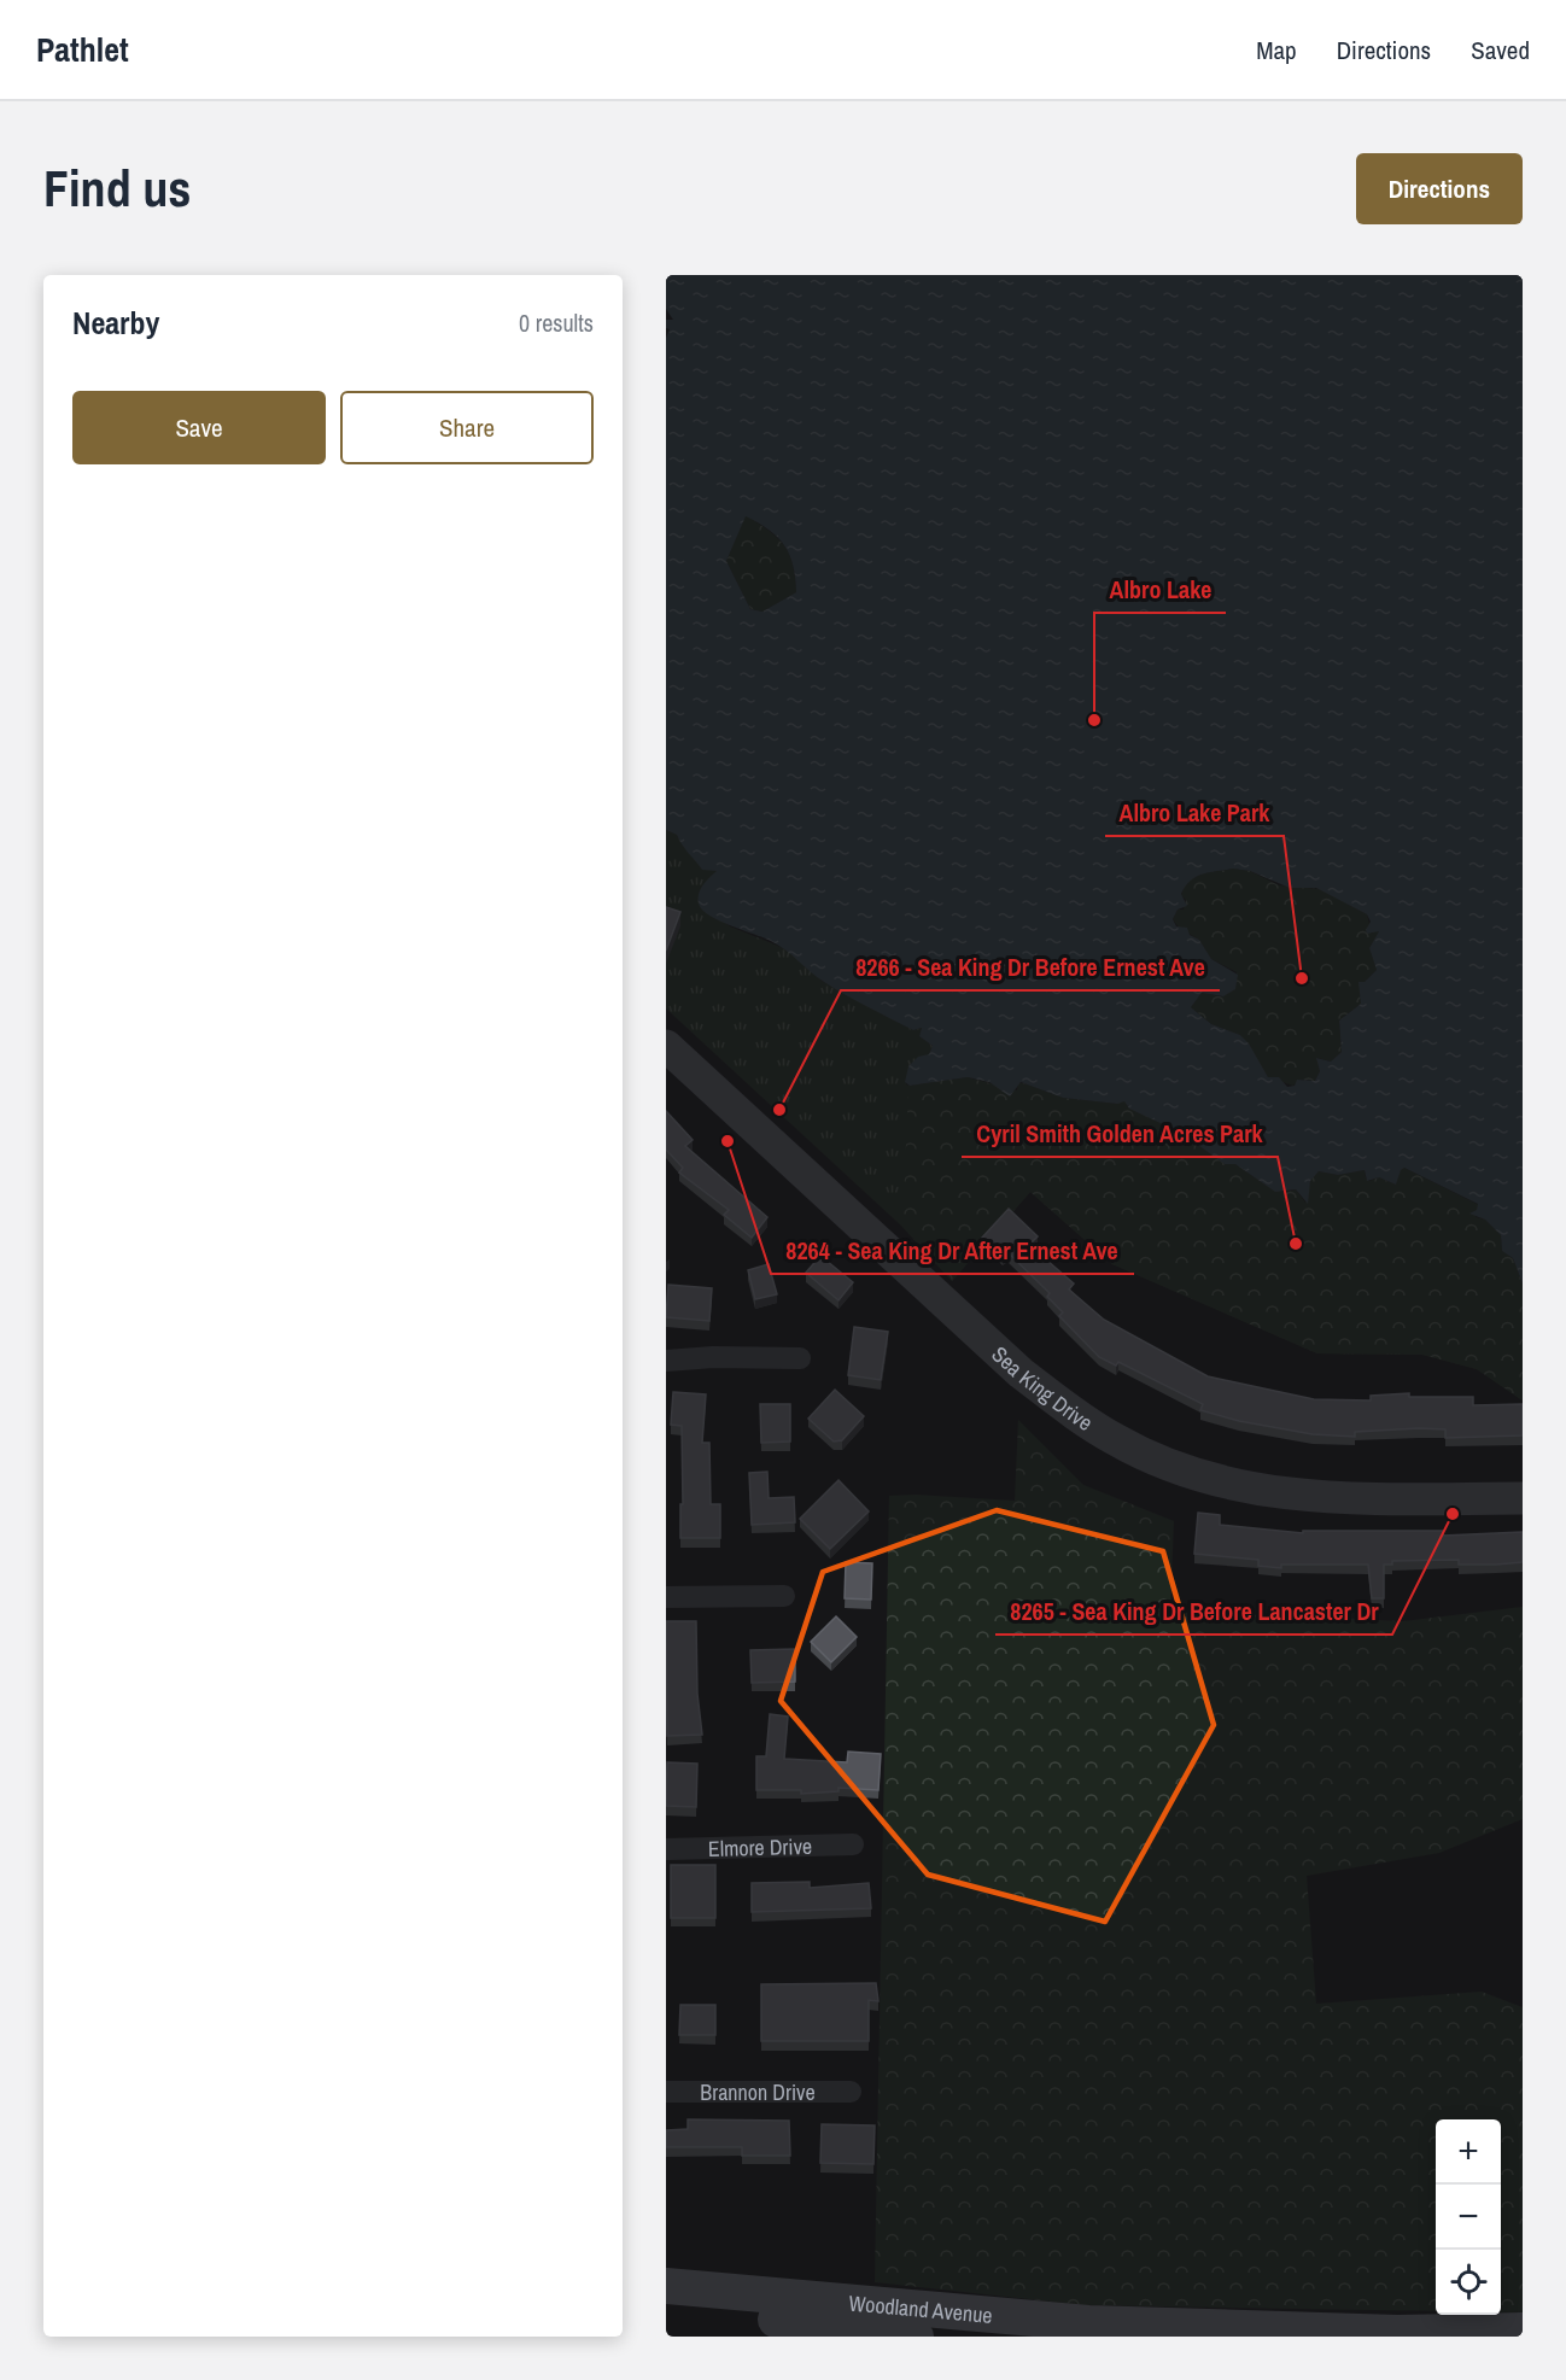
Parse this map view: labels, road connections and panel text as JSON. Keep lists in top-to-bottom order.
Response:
{
  "streets": {
    "main road": ["Woodland Avenue"],
    "street": ["Sea King Drive", "Elmore Drive", "Brannon Drive"]
  },
  "places": [
    "Albro Lake",
    "Albro Lake Park",
    "8266 - Sea King Dr Before Ernest Ave",
    "8264 - Sea King Dr After Ernest Ave",
    "Cyril Smith Golden Acres Park",
    "8265 - Sea King Dr Before Lancaster Dr"
  ],
  "page": {
    "header": "Pathlet",
    "nav": ["Map", "Directions", "Saved"],
    "buttons": [
      "Directions",
      ["Save", "Share"]
    ],
    "title": "Find us",
    "heading": ["Nearby", "0 results"],
    "map_buttons": ["+", "−"]
  }
}
